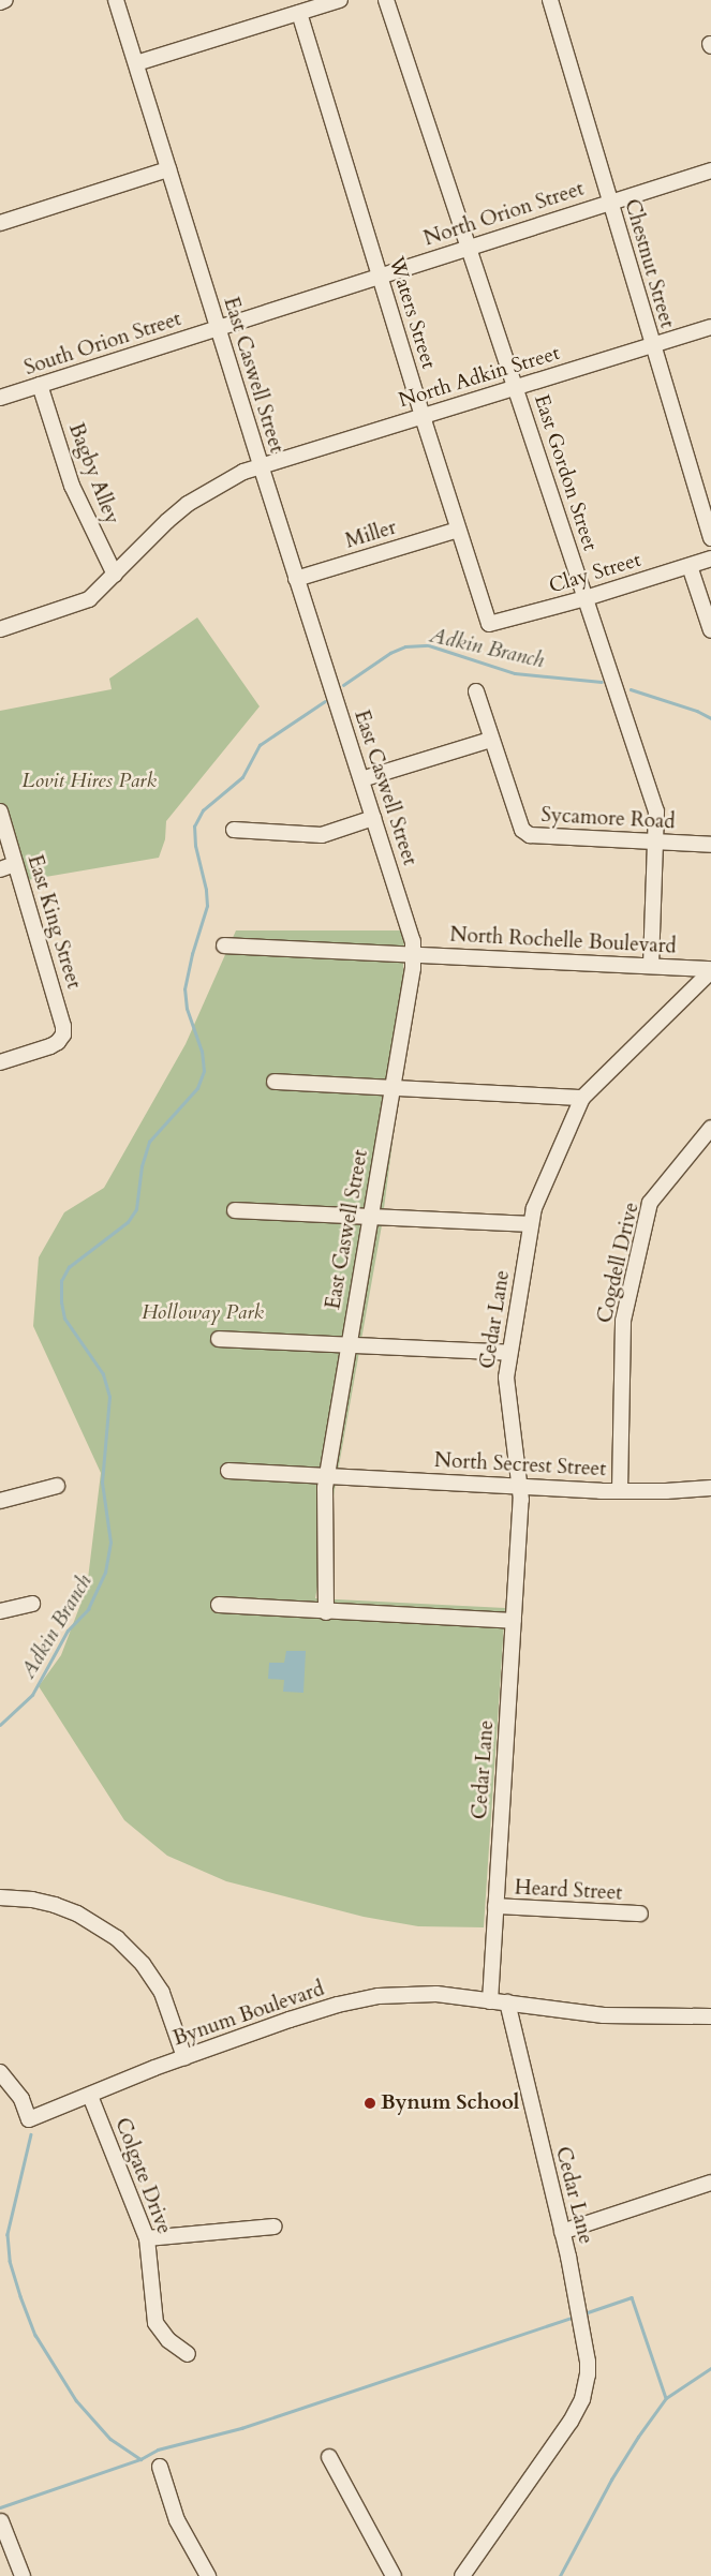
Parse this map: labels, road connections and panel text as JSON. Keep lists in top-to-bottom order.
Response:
{
  "streets": {
    "street": [
      "North Orion Street",
      "Chestnut Street",
      "Waters Street",
      "South Orion Street",
      "East Caswell Street",
      "North Adkin Street",
      "East Gordon Street",
      "Bagby Alley",
      "Miller",
      "Clay Street",
      "Sycamore Road",
      "East King Street",
      "North Rochelle Boulevard",
      "Cogdell Drive",
      "Cedar Lane",
      "North Secrest Street",
      "Heard Street",
      "Bynum Boulevard",
      "Colgate Drive"
    ]
  },
  "crossings": [
    ["North Orion Street", "Chestnut Street"],
    ["North Orion Street", "Waters Street"],
    ["North Orion Street", "South Orion Street"],
    ["North Orion Street", "East Caswell Street"],
    ["North Orion Street", "East Gordon Street"],
    ["Chestnut Street", "North Adkin Street"],
    ["Waters Street", "North Adkin Street"],
    ["Waters Street", "Miller"],
    ["Waters Street", "Clay Street"],
    ["South Orion Street", "East Caswell Street"],
    ["South Orion Street", "Bagby Alley"],
    ["East Caswell Street", "North Adkin Street"],
    ["East Caswell Street", "Miller"],
    ["East Caswell Street", "North Rochelle Boulevard"],
    ["East Caswell Street", "North Secrest Street"],
    ["North Adkin Street", "East Gordon Street"],
    ["North Adkin Street", "Bagby Alley"],
    ["East Gordon Street", "Clay Street"],
    ["East Gordon Street", "Sycamore Road"],
    ["East Gordon Street", "North Rochelle Boulevard"],
    ["North Rochelle Boulevard", "Cedar Lane"],
    ["Cogdell Drive", "North Secrest Street"],
    ["Cedar Lane", "North Secrest Street"],
    ["Cedar Lane", "Heard Street"],
    ["Cedar Lane", "Bynum Boulevard"],
    ["Bynum Boulevard", "Colgate Drive"]
  ],
  "water": ["Adkin Branch"],
  "parks": ["Lovit Hires Park", "Holloway Park"],
  "places": ["Bynum School"]
}
